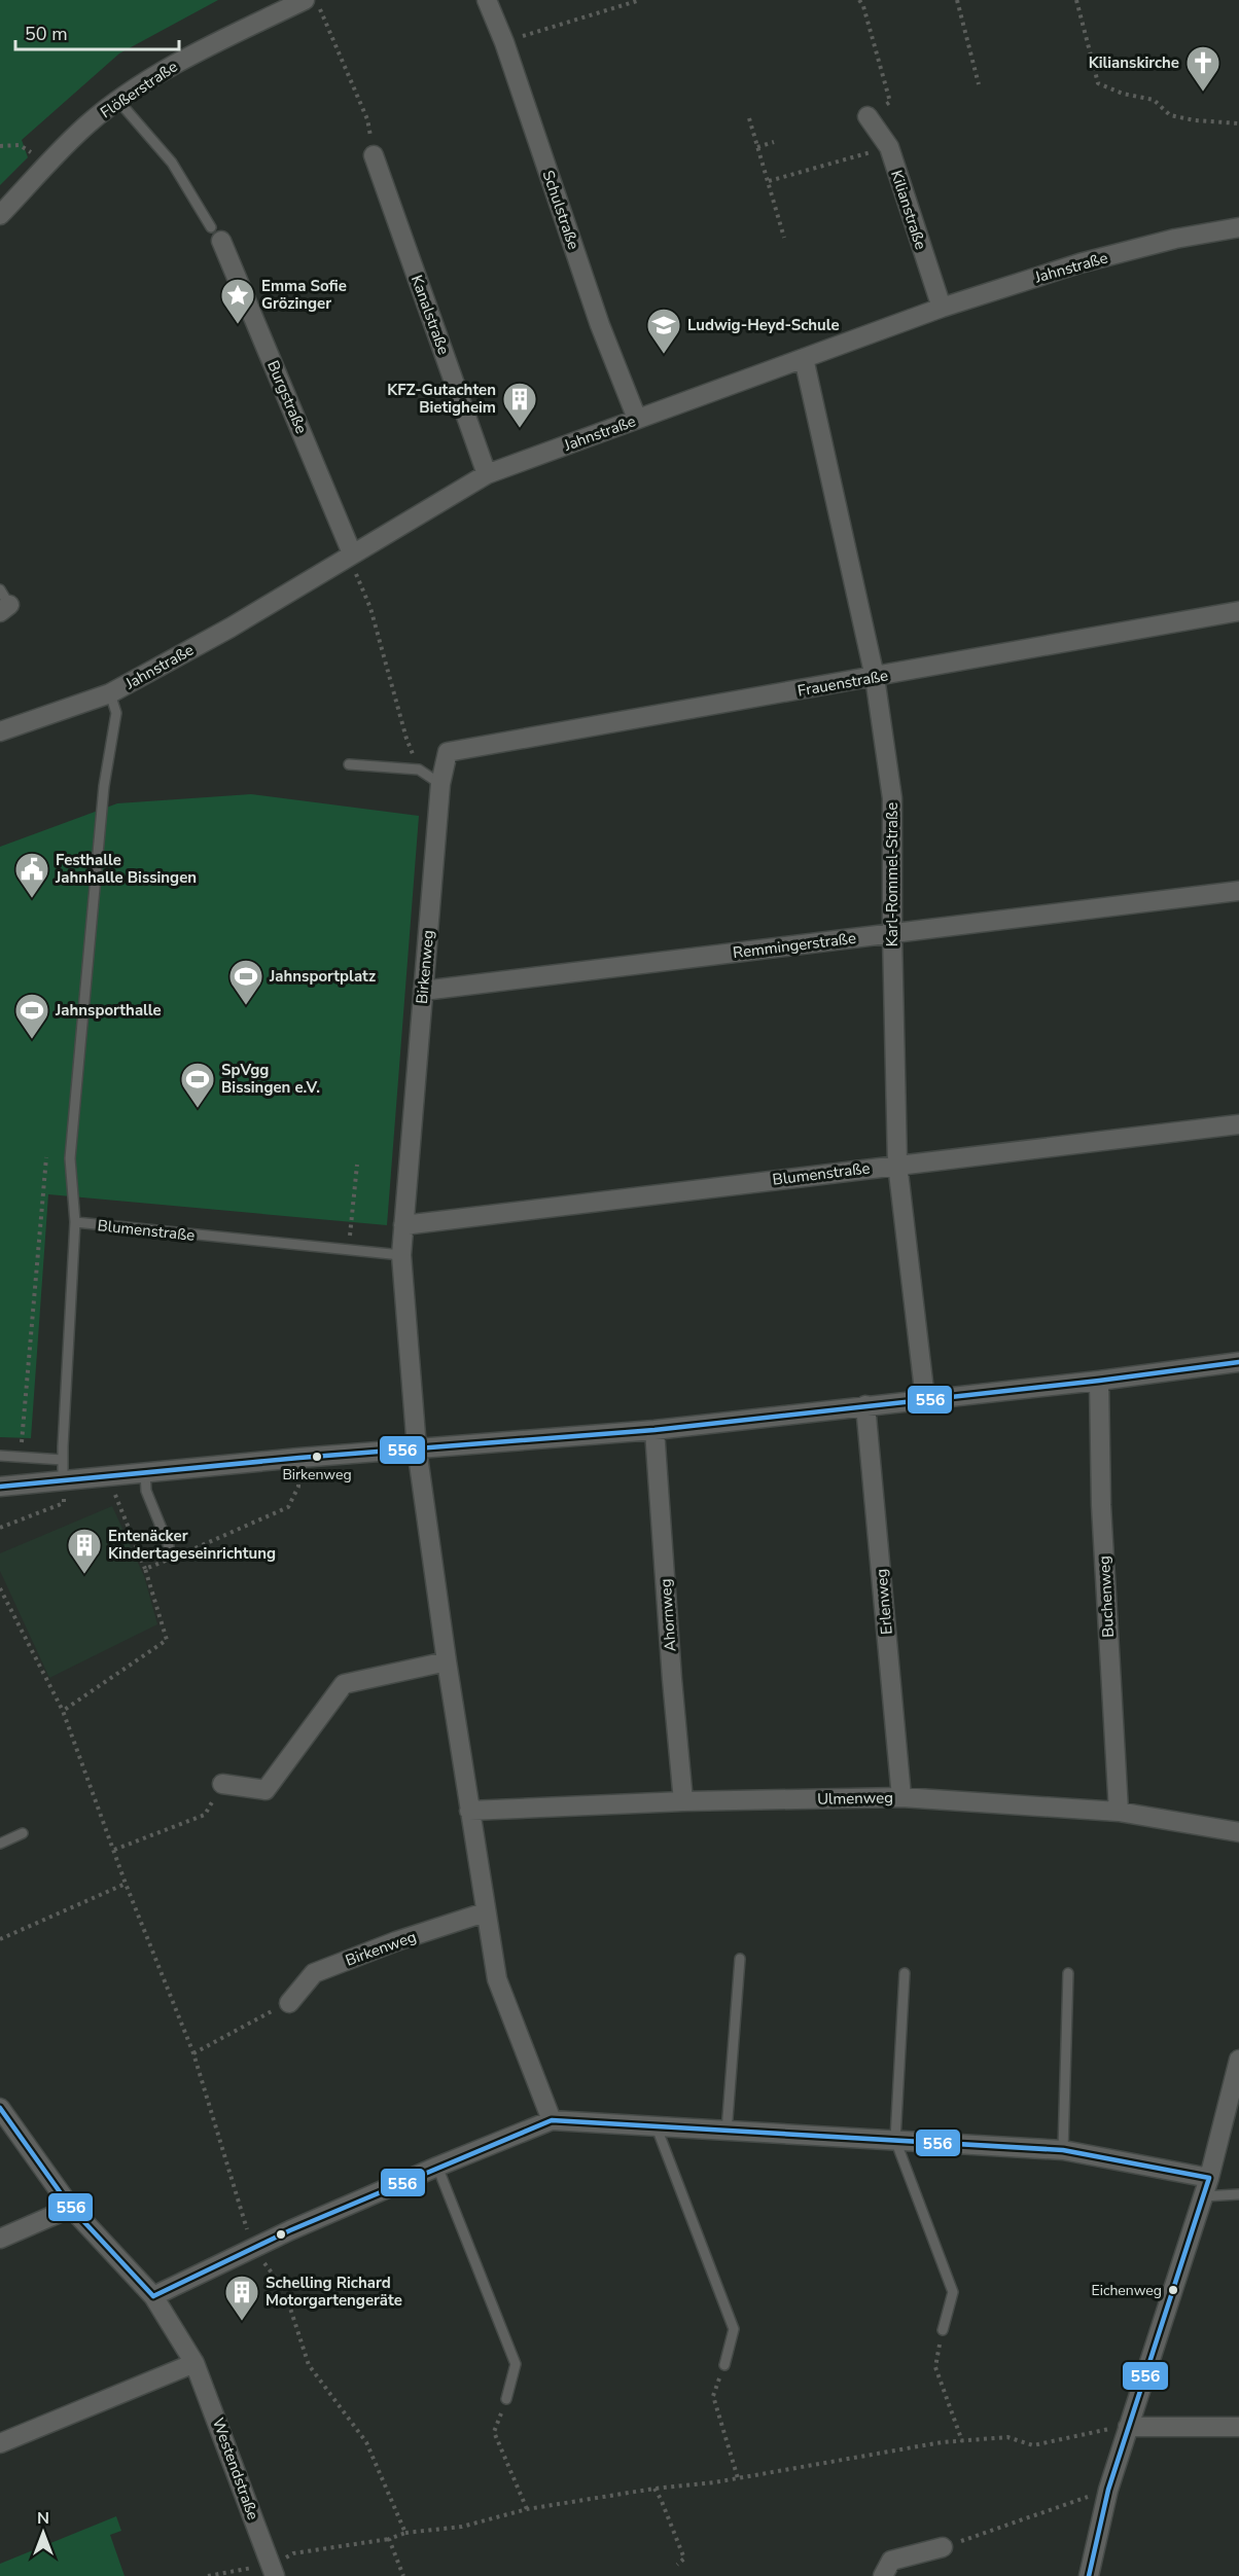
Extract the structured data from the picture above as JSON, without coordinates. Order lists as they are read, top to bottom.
{
  "streets": {
    "street": [
      "Flößerstraße",
      "Schulstraße",
      "Kilianstraße",
      "Jahnstraße",
      "Kanalstraße",
      "Burgstraße",
      "Frauenstraße",
      "Karl-Rommel-Straße",
      "Remmingerstraße",
      "Birkenweg",
      "Blumenstraße",
      "Buchenweg",
      "Erlenweg",
      "Ahornweg",
      "Ulmenweg",
      "Westendstraße"
    ]
  },
  "crossings": [
    ["Flößerstraße", "Burgstraße"],
    ["Schulstraße", "Jahnstraße"],
    ["Kilianstraße", "Jahnstraße"],
    ["Jahnstraße", "Kanalstraße"],
    ["Jahnstraße", "Burgstraße"],
    ["Jahnstraße", "Karl-Rommel-Straße"],
    ["Frauenstraße", "Karl-Rommel-Straße"],
    ["Frauenstraße", "Birkenweg"],
    ["Karl-Rommel-Straße", "Remmingerstraße"],
    ["Karl-Rommel-Straße", "Blumenstraße"],
    ["Remmingerstraße", "Birkenweg"],
    ["Birkenweg", "Blumenstraße"],
    ["Birkenweg", "Ulmenweg"],
    ["Buchenweg", "Ulmenweg"],
    ["Erlenweg", "Ulmenweg"],
    ["Ahornweg", "Ulmenweg"]
  ],
  "places": {
    "church": ["Kilianskirche"],
    "place": ["Emma Sofie Grözinger"],
    "school or university": ["Ludwig-Heyd-Schule"],
    "building": ["KFZ-Gutachten Bietigheim", "Entenäcker Kindertageseinrichtung", "Schelling Richard Motorgartengeräte"],
    "public building": ["Festhalle Jahnhalle Bissingen"],
    "sports": ["Jahnsportplatz", "Jahnsporthalle", "SpVgg Bissingen e.V."],
    "other": ["Birkenweg", "Eichenweg"]
  },
  "lines": ["transit line 556"],
  "scale_bar": "50 m",
  "north": "top"
}
